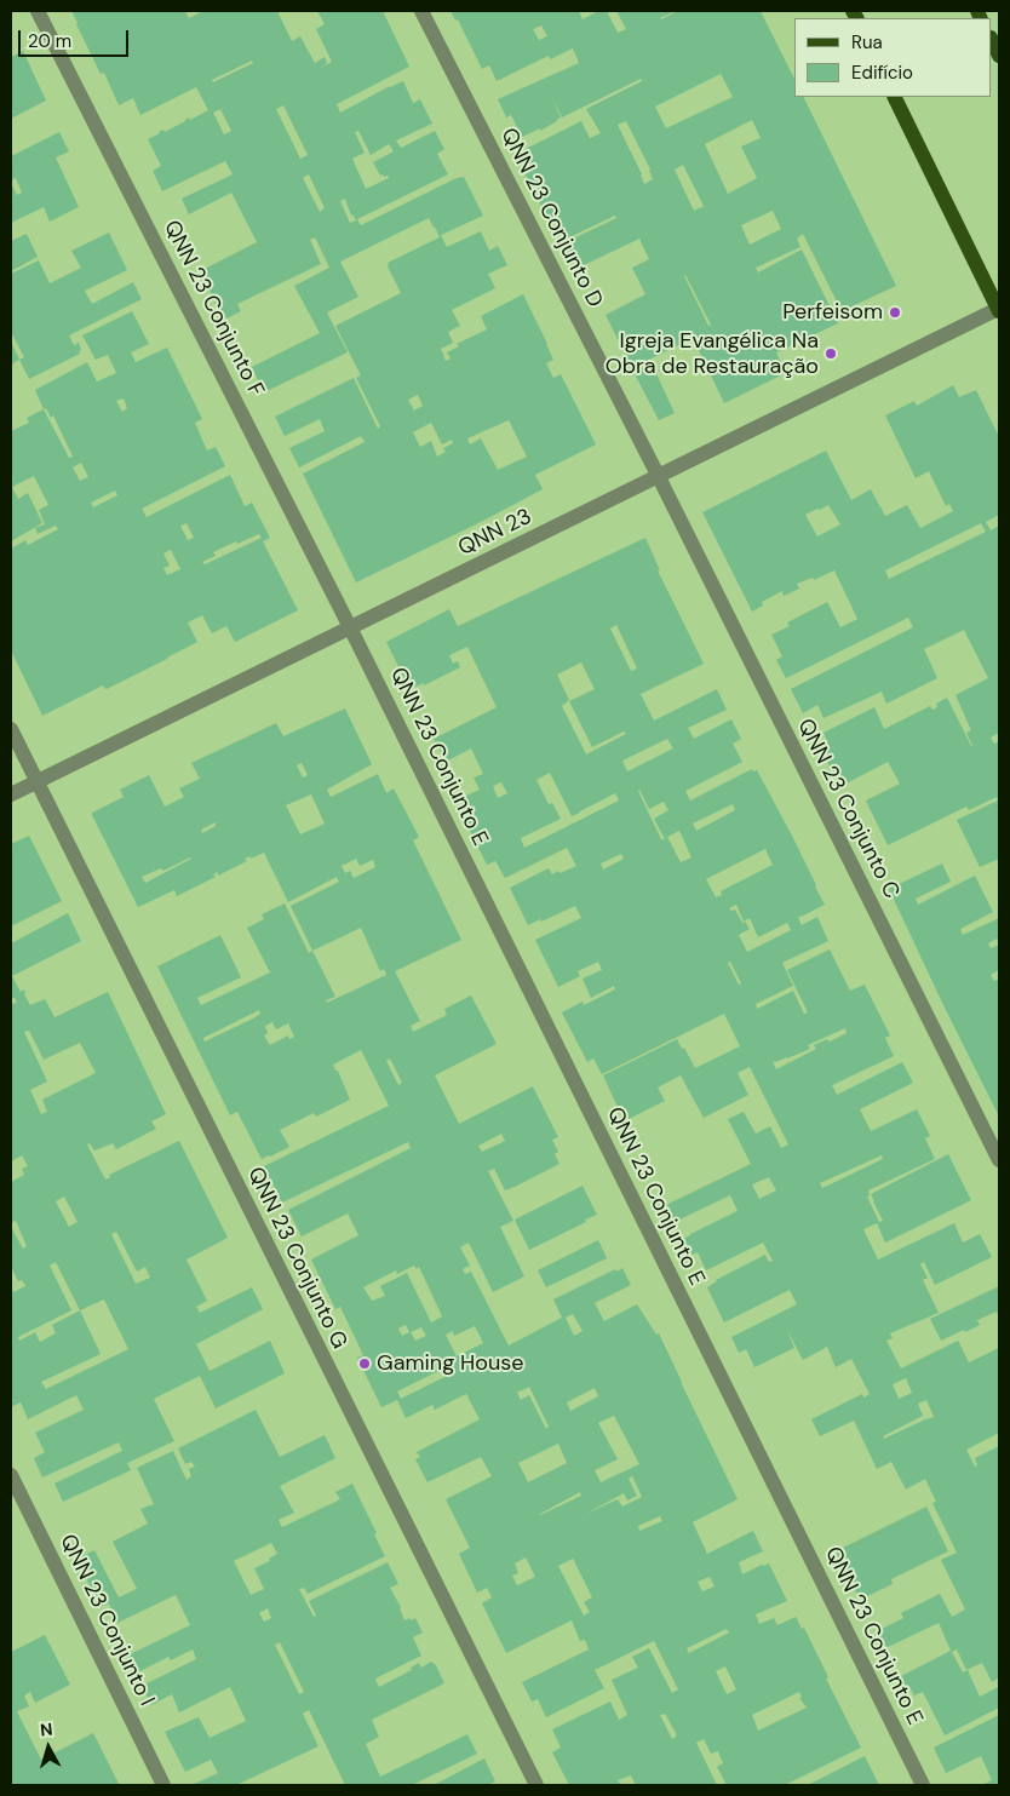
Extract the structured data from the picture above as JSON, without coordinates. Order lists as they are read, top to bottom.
{
  "streets": {
    "street": [
      "QNN 23 Conjunto D",
      "QNN 23 Conjunto F",
      "QNN 23",
      "QNN 23 Conjunto E",
      "QNN 23 Conjunto C",
      "QNN 23 Conjunto G",
      "QNN 23 Conjunto I"
    ]
  },
  "crossings": [
    ["QNN 23 Conjunto D", "QNN 23"],
    ["QNN 23 Conjunto D", "QNN 23 Conjunto C"],
    ["QNN 23 Conjunto F", "QNN 23"],
    ["QNN 23 Conjunto F", "QNN 23 Conjunto E"],
    ["QNN 23", "QNN 23 Conjunto E"],
    ["QNN 23", "QNN 23 Conjunto C"],
    ["QNN 23", "QNN 23 Conjunto G"]
  ],
  "places": ["Perfeisom", "Igreja Evangélica Na Obra de Restauração", "Gaming House"],
  "legend": ["Rua", "Edifício"],
  "scale_bar": "20 m",
  "north": "top"
}
